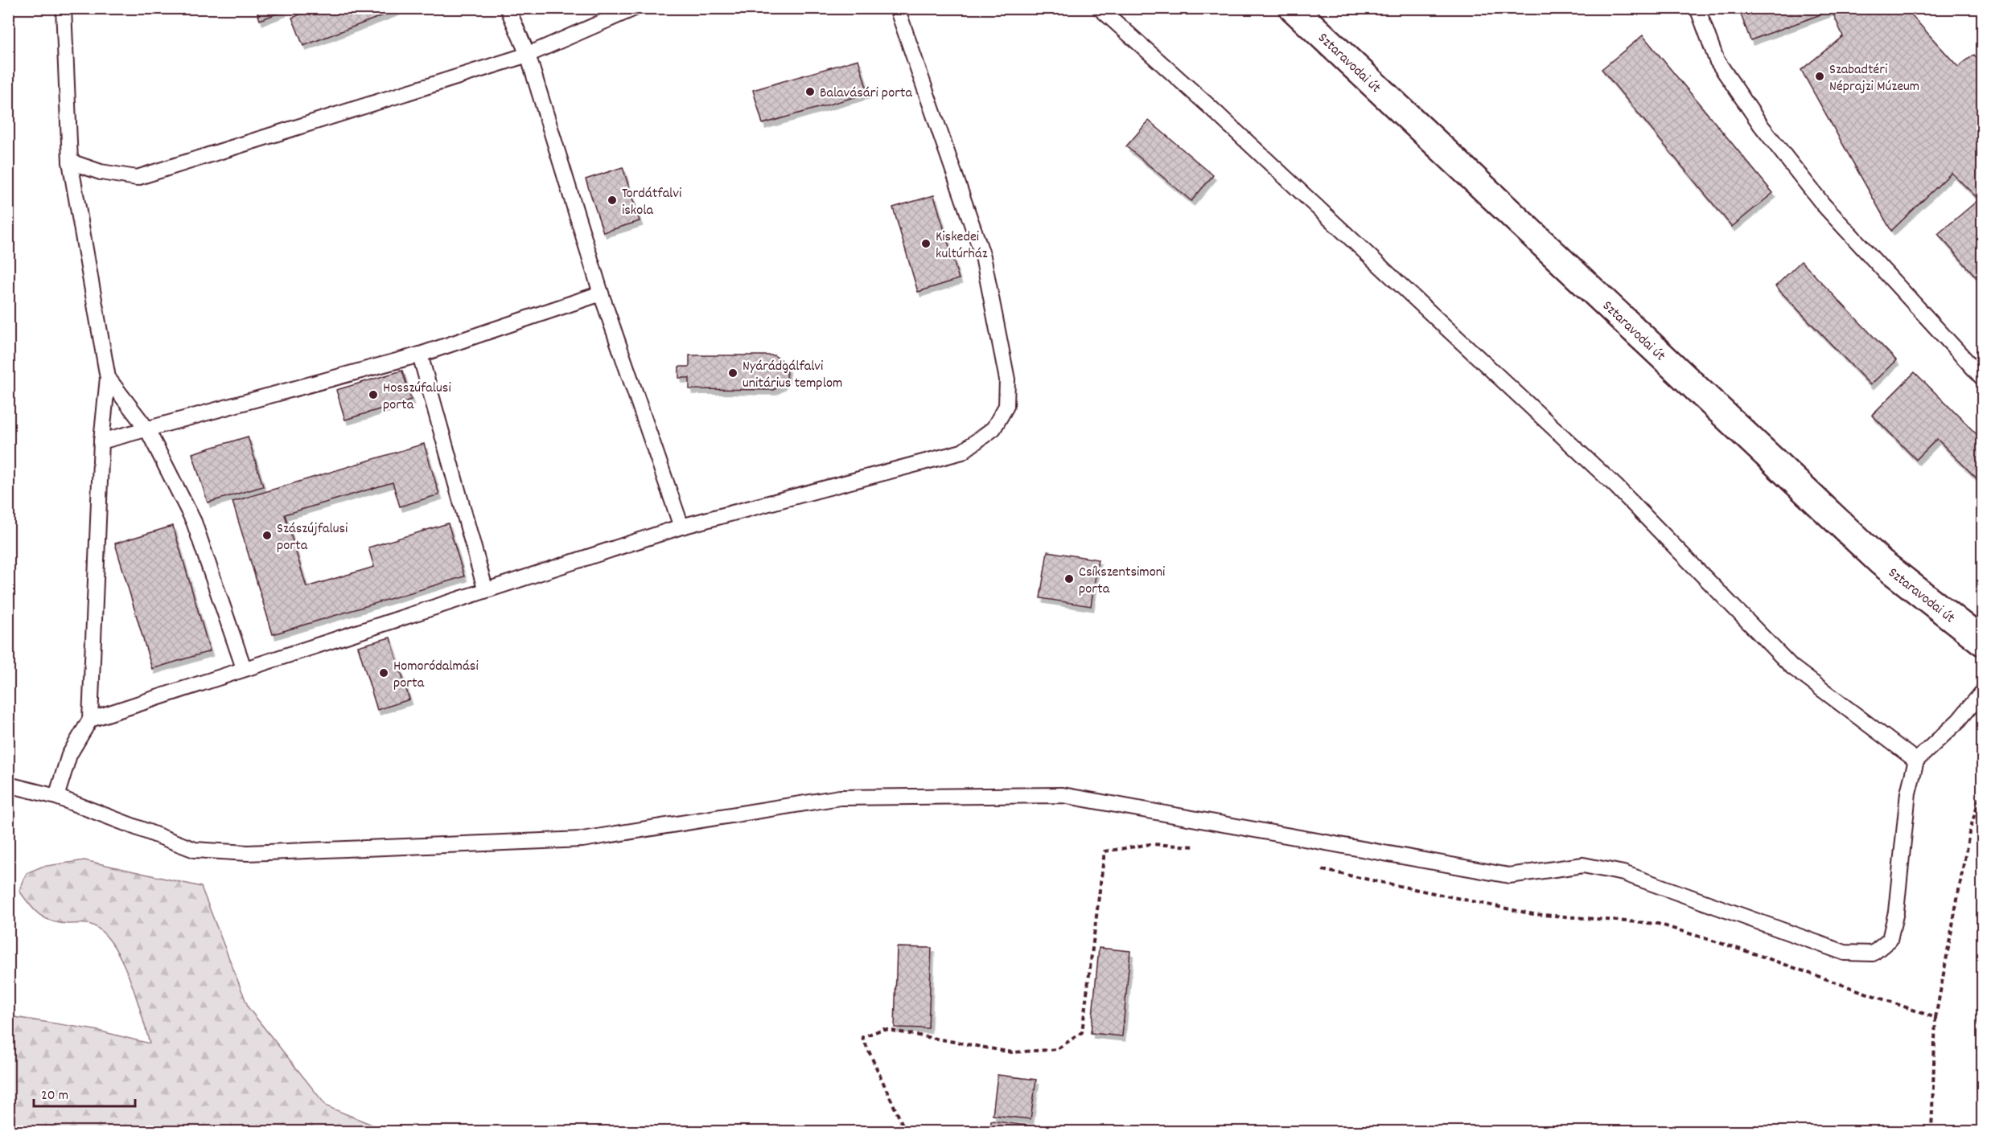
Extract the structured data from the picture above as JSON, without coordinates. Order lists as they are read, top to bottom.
{
  "streets": {
    "street": ["Sztaravodai út"]
  },
  "places": [
    "Szabadtéri Néprajzi Múzeum",
    "Balavásári porta",
    "Tordátfalvi iskola",
    "Kiskedei kultúrház",
    "Nyárádgálfalvi unitárius templom",
    "Hosszúfalusi porta",
    "Szászújfalusi porta",
    "Csíkszentsimoni porta",
    "Homoródalmási porta"
  ],
  "scale_bar": "20 m"
}
